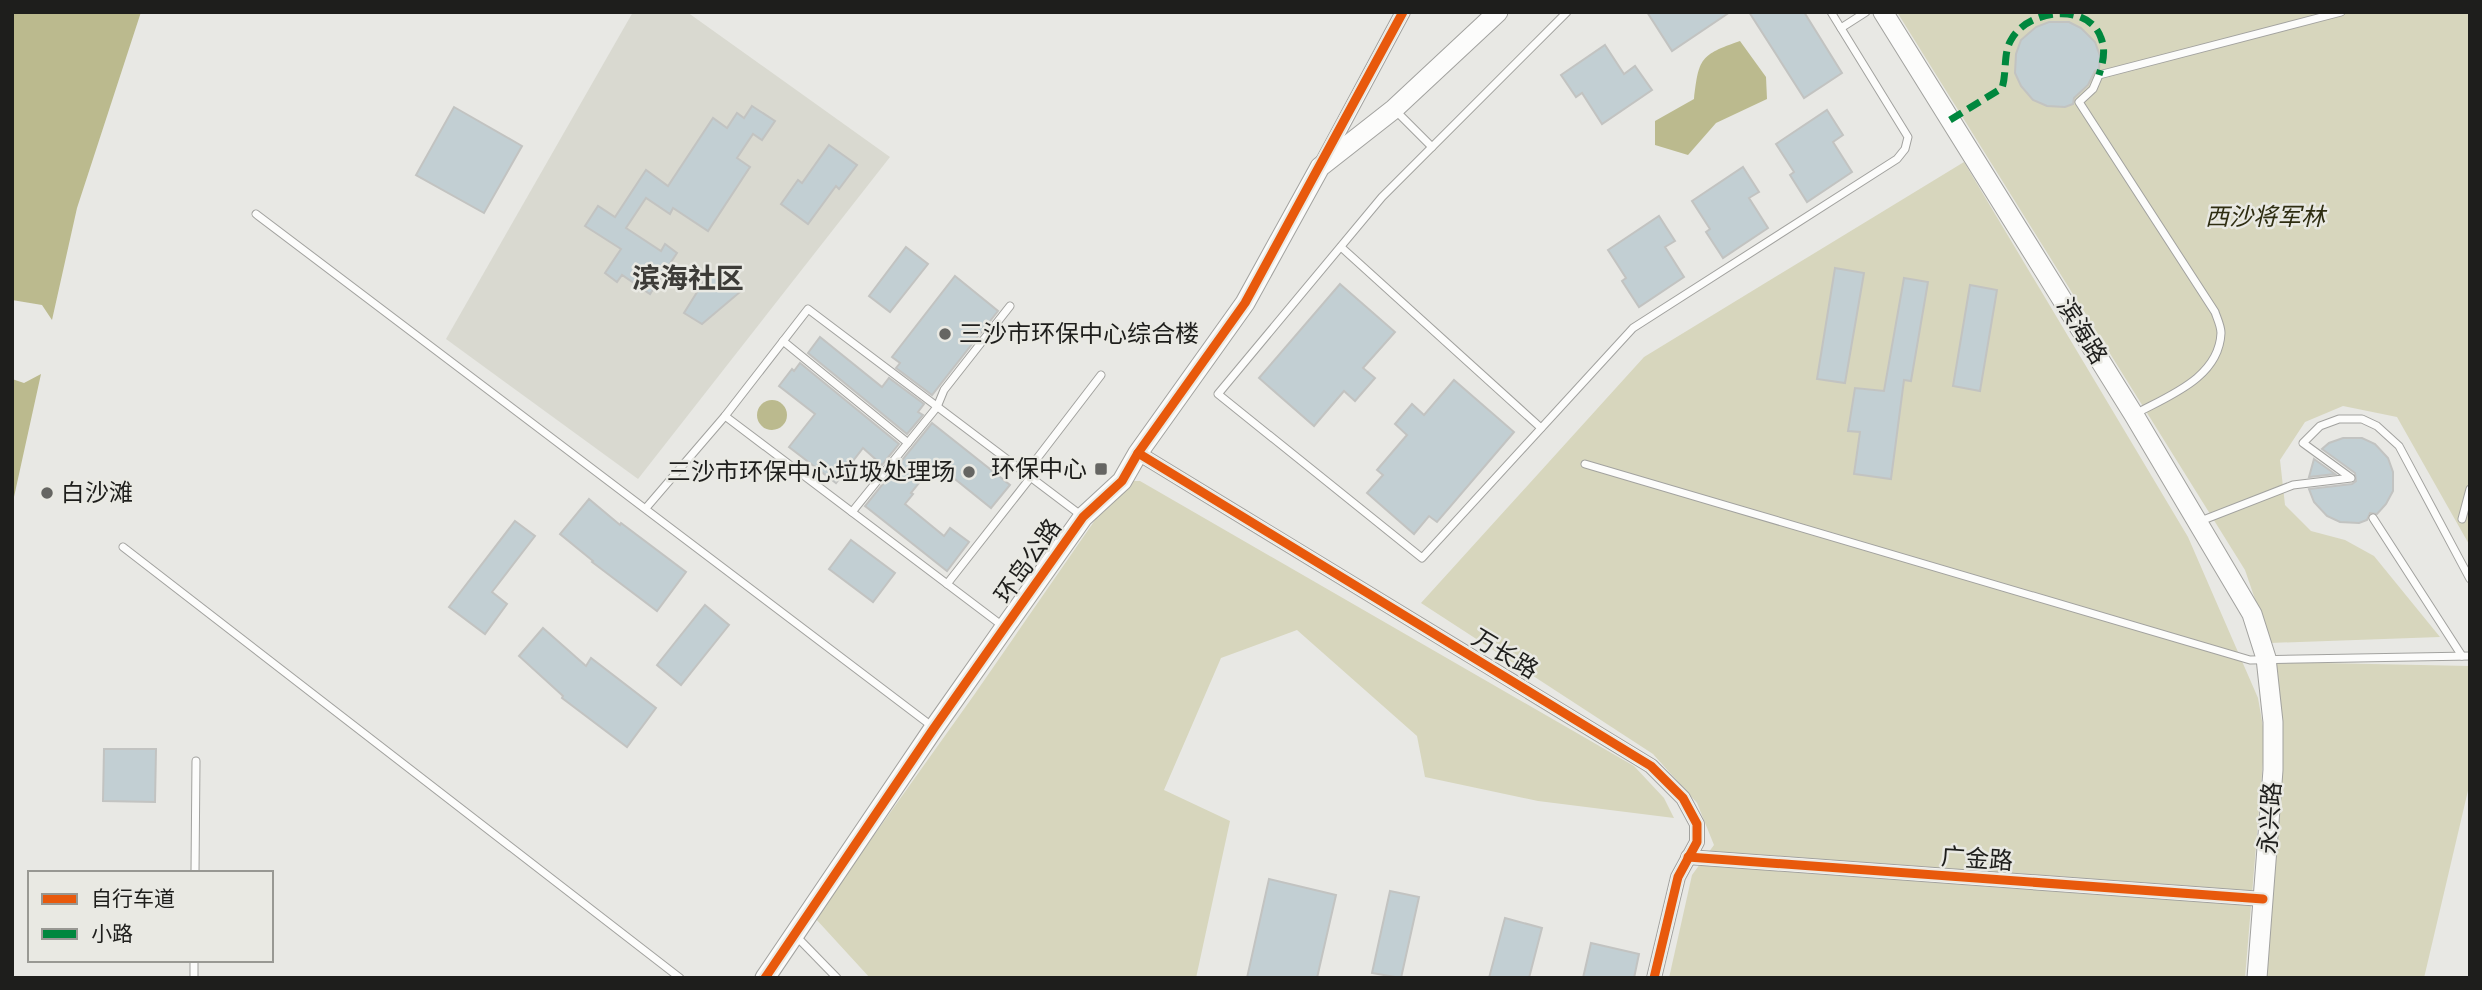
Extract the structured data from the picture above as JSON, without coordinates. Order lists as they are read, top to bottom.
{
  "streets": {
    "street": [
      "滨海路",
      "环岛公路",
      "万长路",
      "永兴路",
      "广金路"
    ]
  },
  "crossings": [
    ["滨海路", "永兴路"],
    ["环岛公路", "万长路"],
    ["万长路", "广金路"],
    ["永兴路", "广金路"]
  ],
  "districts": ["滨海社区"],
  "parks": ["西沙将军林"],
  "places": {
    "other": ["三沙市环保中心综合楼", "三沙市环保中心垃圾处理场", "白沙滩"],
    "transit": ["环保中心"]
  },
  "legend": ["自行车道", "小路"]
}
